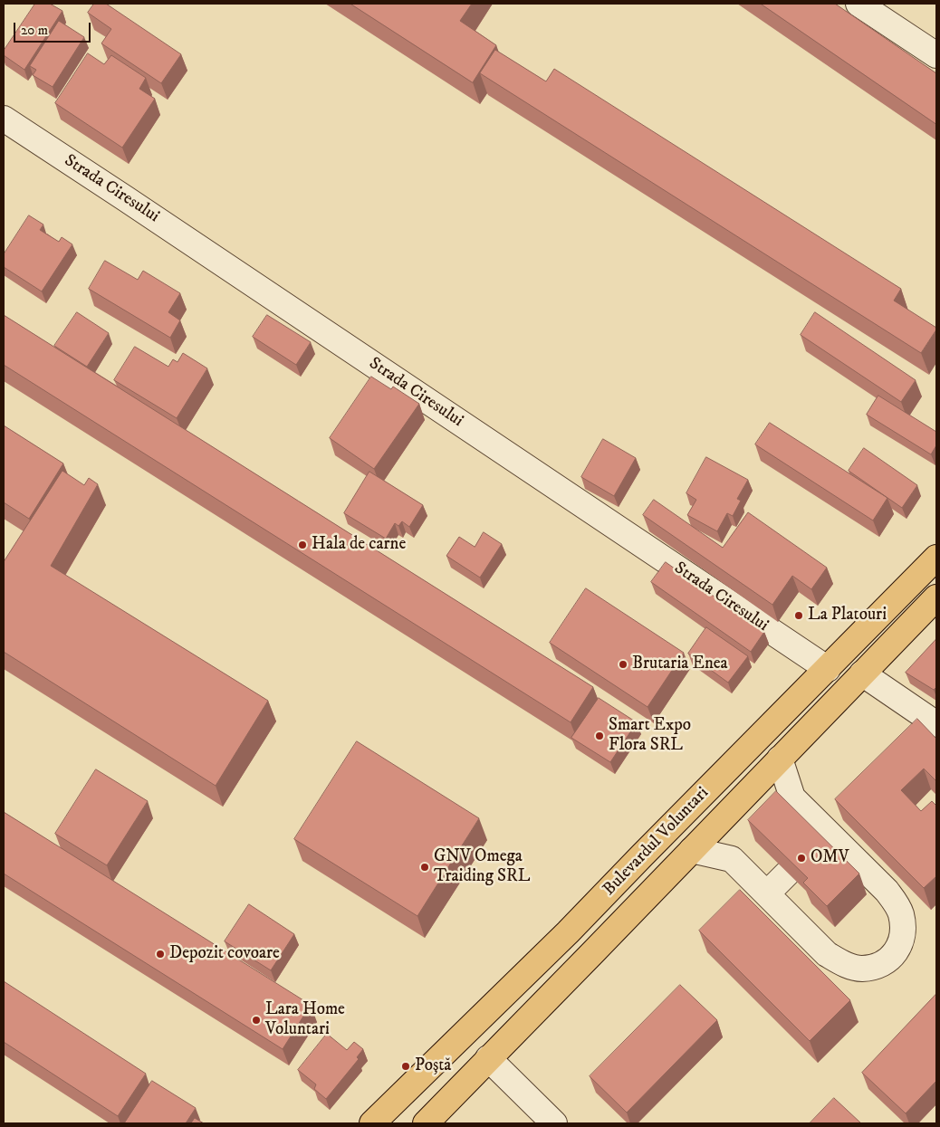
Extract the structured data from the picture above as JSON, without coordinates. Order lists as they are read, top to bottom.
{
  "streets": {
    "highway": ["Bulevardul Voluntari"],
    "street": ["Strada Ciresului"]
  },
  "crossings": [
    ["Strada Ciresului", "Bulevardul Voluntari"]
  ],
  "places": [
    "Hala de carne",
    "La Platouri",
    "Brutaria Enea",
    "Smart Expo Flora SRL",
    "OMV",
    "GNV Omega Traiding SRL",
    "Depozit covoare",
    "Lara Home Voluntari",
    "Poștă"
  ],
  "scale_bar": "20 m"
}
